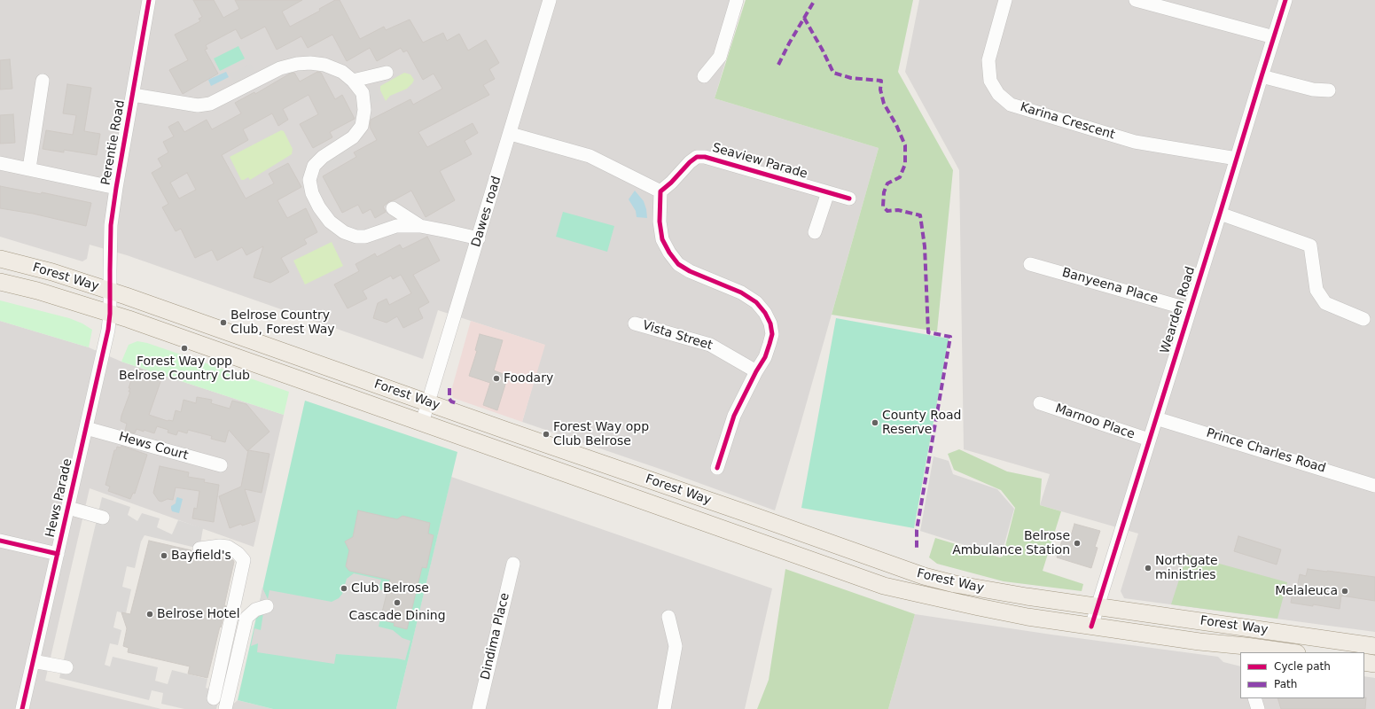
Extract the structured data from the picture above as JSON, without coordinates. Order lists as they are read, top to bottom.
{
  "streets": {
    "main road": ["Forest Way"],
    "street": [
      "Karina Crescent",
      "Perentie Road",
      "Seaview Parade",
      "Dawes road",
      "Banyeena Place",
      "Wearden Road",
      "Vista Street",
      "Marnoo Place",
      "Hews Court",
      "Prince Charles Road",
      "Hews Parade",
      "Dindima Place"
    ]
  },
  "crossings": [
    ["Karina Crescent", "Wearden Road"],
    ["Perentie Road", "Forest Way"],
    ["Perentie Road", "Hews Parade"],
    ["Dawes road", "Forest Way"],
    ["Forest Way", "Wearden Road"],
    ["Forest Way", "Hews Parade"],
    ["Banyeena Place", "Wearden Road"],
    ["Wearden Road", "Marnoo Place"],
    ["Wearden Road", "Prince Charles Road"],
    ["Hews Court", "Hews Parade"]
  ],
  "places": [
    "Belrose Country Club, Forest Way",
    "Forest Way opp Belrose Country Club",
    "Foodary",
    "County Road Reserve",
    "Forest Way opp Club Belrose",
    "Belrose Ambulance Station",
    "Bayfield's",
    "Northgate ministries",
    "Club Belrose",
    "Melaleuca",
    "Cascade Dining",
    "Belrose Hotel"
  ],
  "legend": ["Cycle path", "Path"]
}
